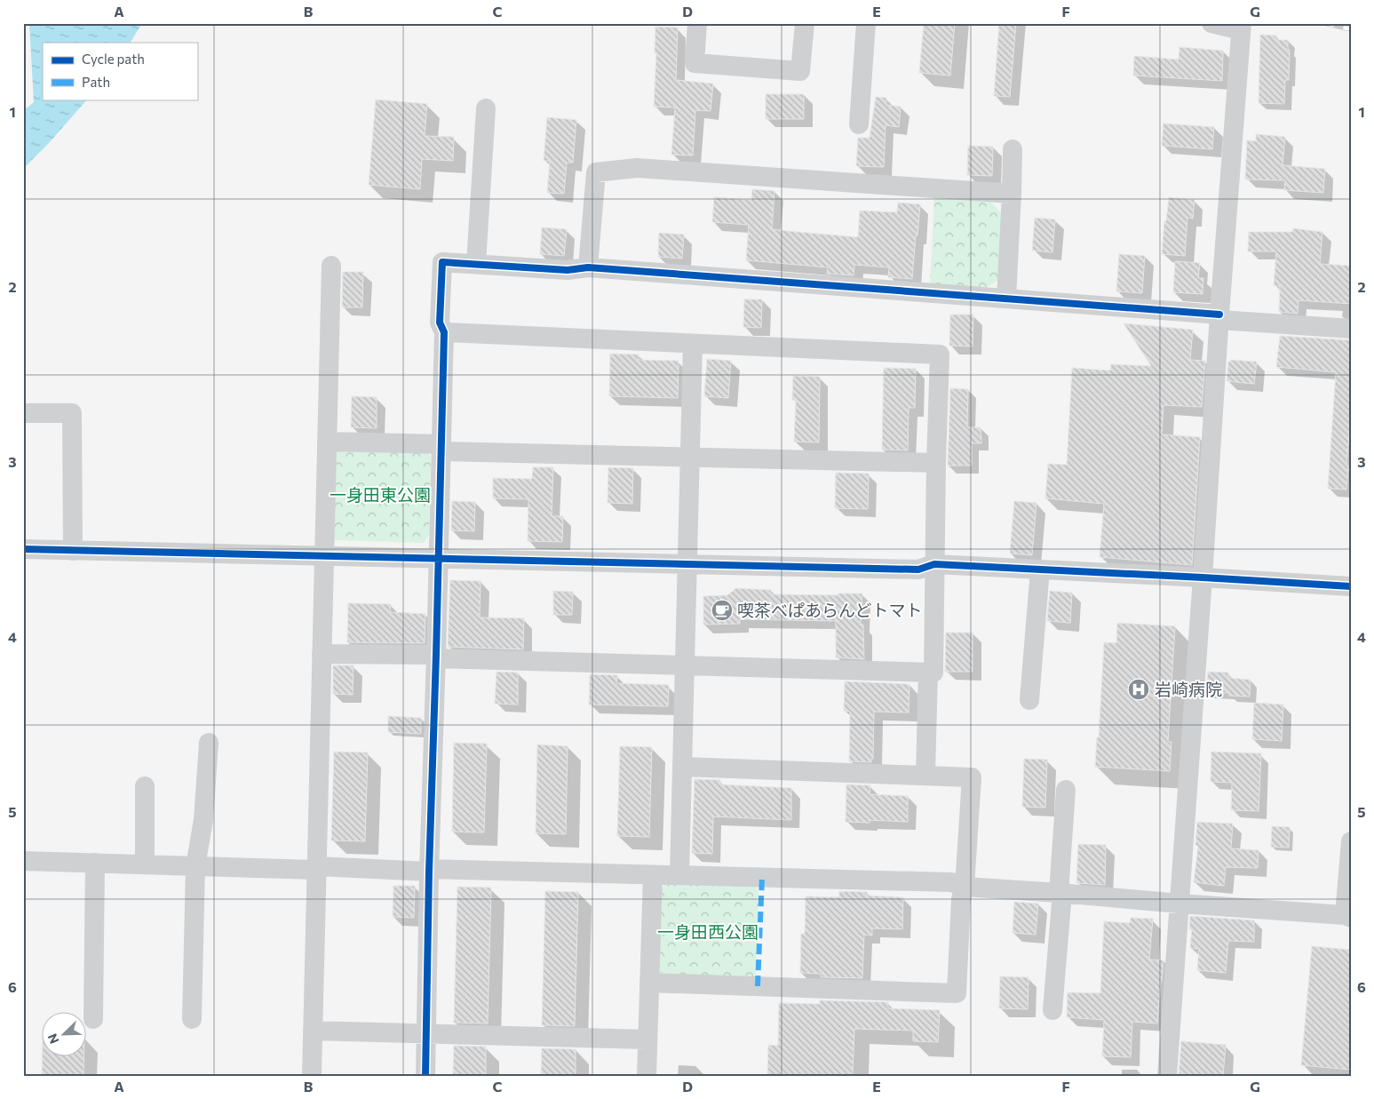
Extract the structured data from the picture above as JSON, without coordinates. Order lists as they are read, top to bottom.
{
  "parks": ["一身田東公園", "一身田西公園"],
  "places": {
    "cafe": ["喫茶べぱあらんどトマト"],
    "hospital": ["岩崎病院"]
  },
  "legend": ["Cycle path", "Path"],
  "north": "bottom left",
  "grid": {
    "columns": [
      "A",
      "B",
      "C",
      "D",
      "E",
      "F",
      "G"
    ],
    "rows": [
      "1",
      "2",
      "3",
      "4",
      "5",
      "6"
    ]
  }
}
